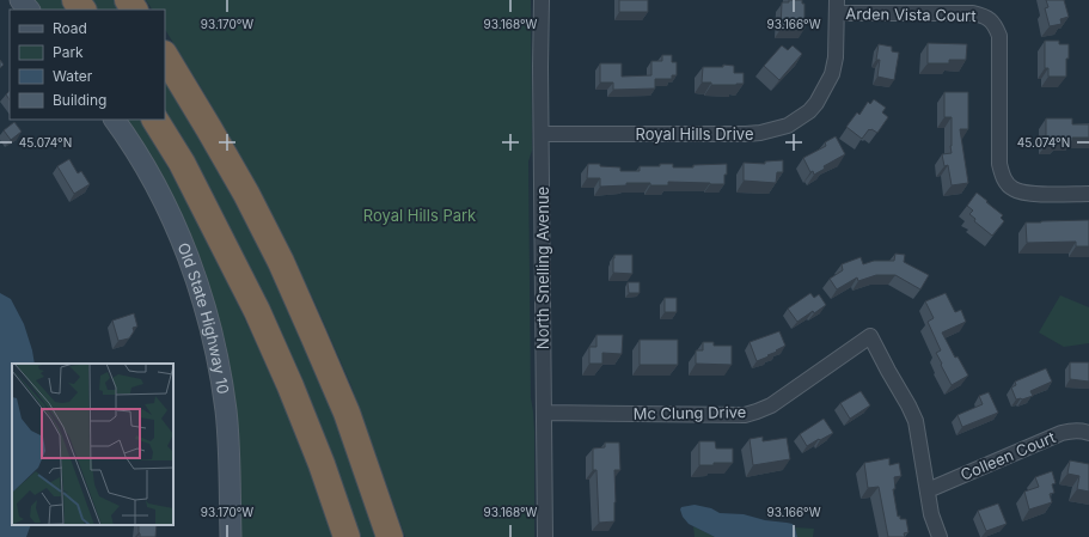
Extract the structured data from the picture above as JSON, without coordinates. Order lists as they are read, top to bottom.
{
  "streets": {
    "street": [
      "Arden Vista Court",
      "Royal Hills Drive",
      "North Snelling Avenue",
      "Old State Highway 10",
      "Mc Clung Drive",
      "Colleen Court"
    ]
  },
  "crossings": [
    ["Arden Vista Court", "Royal Hills Drive"],
    ["Royal Hills Drive", "North Snelling Avenue"],
    ["North Snelling Avenue", "Mc Clung Drive"],
    ["Mc Clung Drive", "Colleen Court"]
  ],
  "parks": ["Royal Hills Park"],
  "legend": [
    "Road",
    "Park",
    "Water",
    "Building"
  ],
  "coordinates": [
    "93.170°W",
    "93.168°W",
    "93.166°W",
    "45.074°N"
  ]
}
